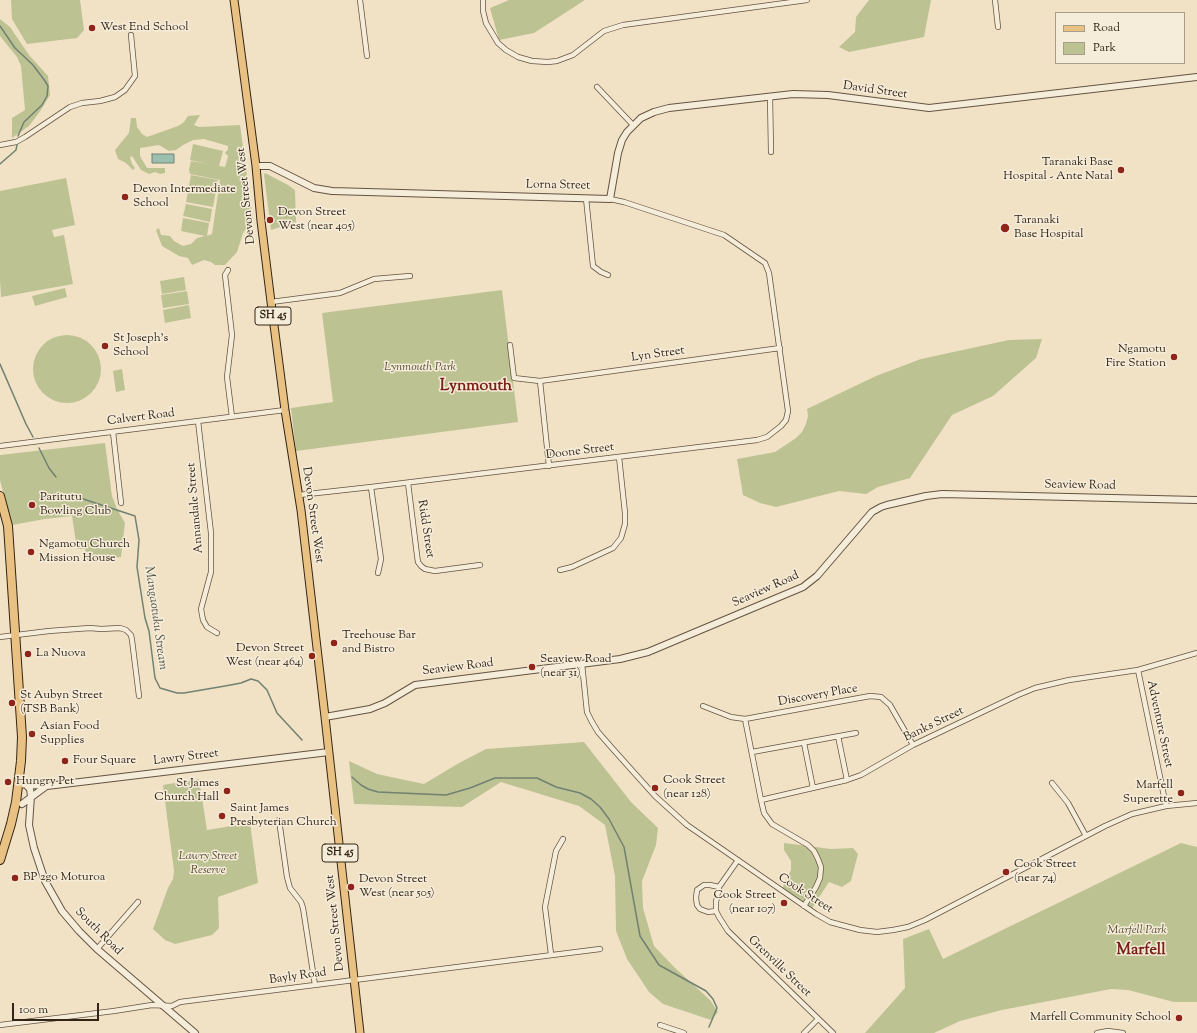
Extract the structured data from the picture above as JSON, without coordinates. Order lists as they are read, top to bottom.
{
  "streets": {
    "main road": ["Devon Street West", "SH 45"],
    "street": [
      "David Street",
      "Lorna Street",
      "Lyn Street",
      "Calvert Road",
      "Doone Street",
      "Seaview Road",
      "Annandale Street",
      "Ridd Street",
      "Discovery Place",
      "Adventure Street",
      "Banks Street",
      "Lawry Street",
      "Cook Street",
      "South Road",
      "Grenville Street",
      "Bayly Road"
    ]
  },
  "crossings": [
    ["David Street", "Lorna Street"],
    ["Lorna Street", "Devon Street West"],
    ["Lorna Street", "Lyn Street"],
    ["Lorna Street", "Doone Street"],
    ["Devon Street West", "Calvert Road"],
    ["Devon Street West", "Doone Street"],
    ["Devon Street West", "Seaview Road"],
    ["Devon Street West", "Lawry Street"],
    ["Devon Street West", "Bayly Road"],
    ["Lyn Street", "Doone Street"],
    ["Calvert Road", "Annandale Street"],
    ["Doone Street", "Ridd Street"],
    ["Seaview Road", "Cook Street"],
    ["Discovery Place", "Banks Street"],
    ["Adventure Street", "Banks Street"],
    ["Adventure Street", "Cook Street"],
    ["Lawry Street", "South Road"],
    ["South Road", "Bayly Road"]
  ],
  "districts": ["Lynmouth", "Marfell"],
  "water": ["Mangaotuku Stream"],
  "parks": ["Lynmouth Park", "Lawry Street Reserve", "Marfell Park"],
  "places": [
    "West End School",
    "Taranaki Base Hospital - Ante Natal",
    "Devon Intermediate School",
    "Devon Street West (near 405)",
    "Taranaki Base Hospital",
    "St Joseph's School",
    "Ngamotu Fire Station",
    "Paritutu Bowling Club",
    "Ngamotu Church Mission House",
    "Treehouse Bar and Bistro",
    "La Nuova",
    "Devon Street West (near 464)",
    "Seaview Road (near 31)",
    "St Aubyn Street (TSB Bank)",
    "Asian Food Supplies",
    "Four Square",
    "Hungry Pet",
    "Cook Street (near 128)",
    "St James Church Hall",
    "Marfell Superette",
    "Saint James Presbyterian Church",
    "Cook Street (near 74)",
    "BP 2go Moturoa",
    "Devon Street West (near 505)",
    "Cook Street (near 107)",
    "Marfell Community School"
  ],
  "legend": ["Road", "Park"],
  "scale_bar": "100 m"
}
